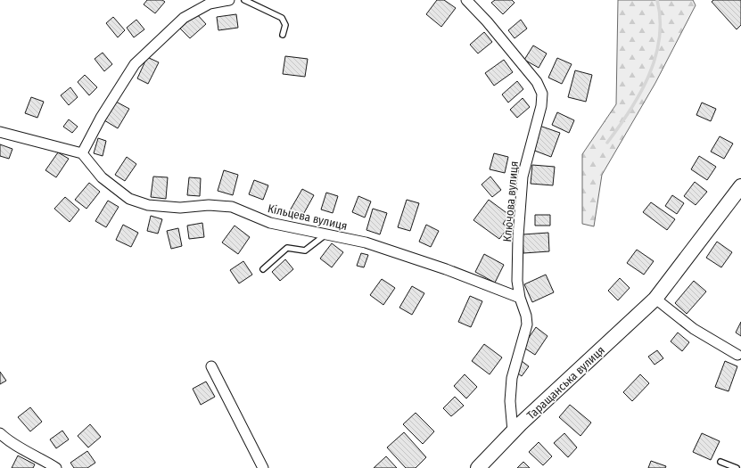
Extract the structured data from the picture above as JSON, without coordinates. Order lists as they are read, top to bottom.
{
  "streets": {
    "main road": ["Таращанська вулиця"],
    "street": ["Ключова вулиця", "Кільцева вулиця"]
  },
  "crossings": [
    ["Ключова вулиця", "Кільцева вулиця"],
    ["Ключова вулиця", "Таращанська вулиця"]
  ]
}
